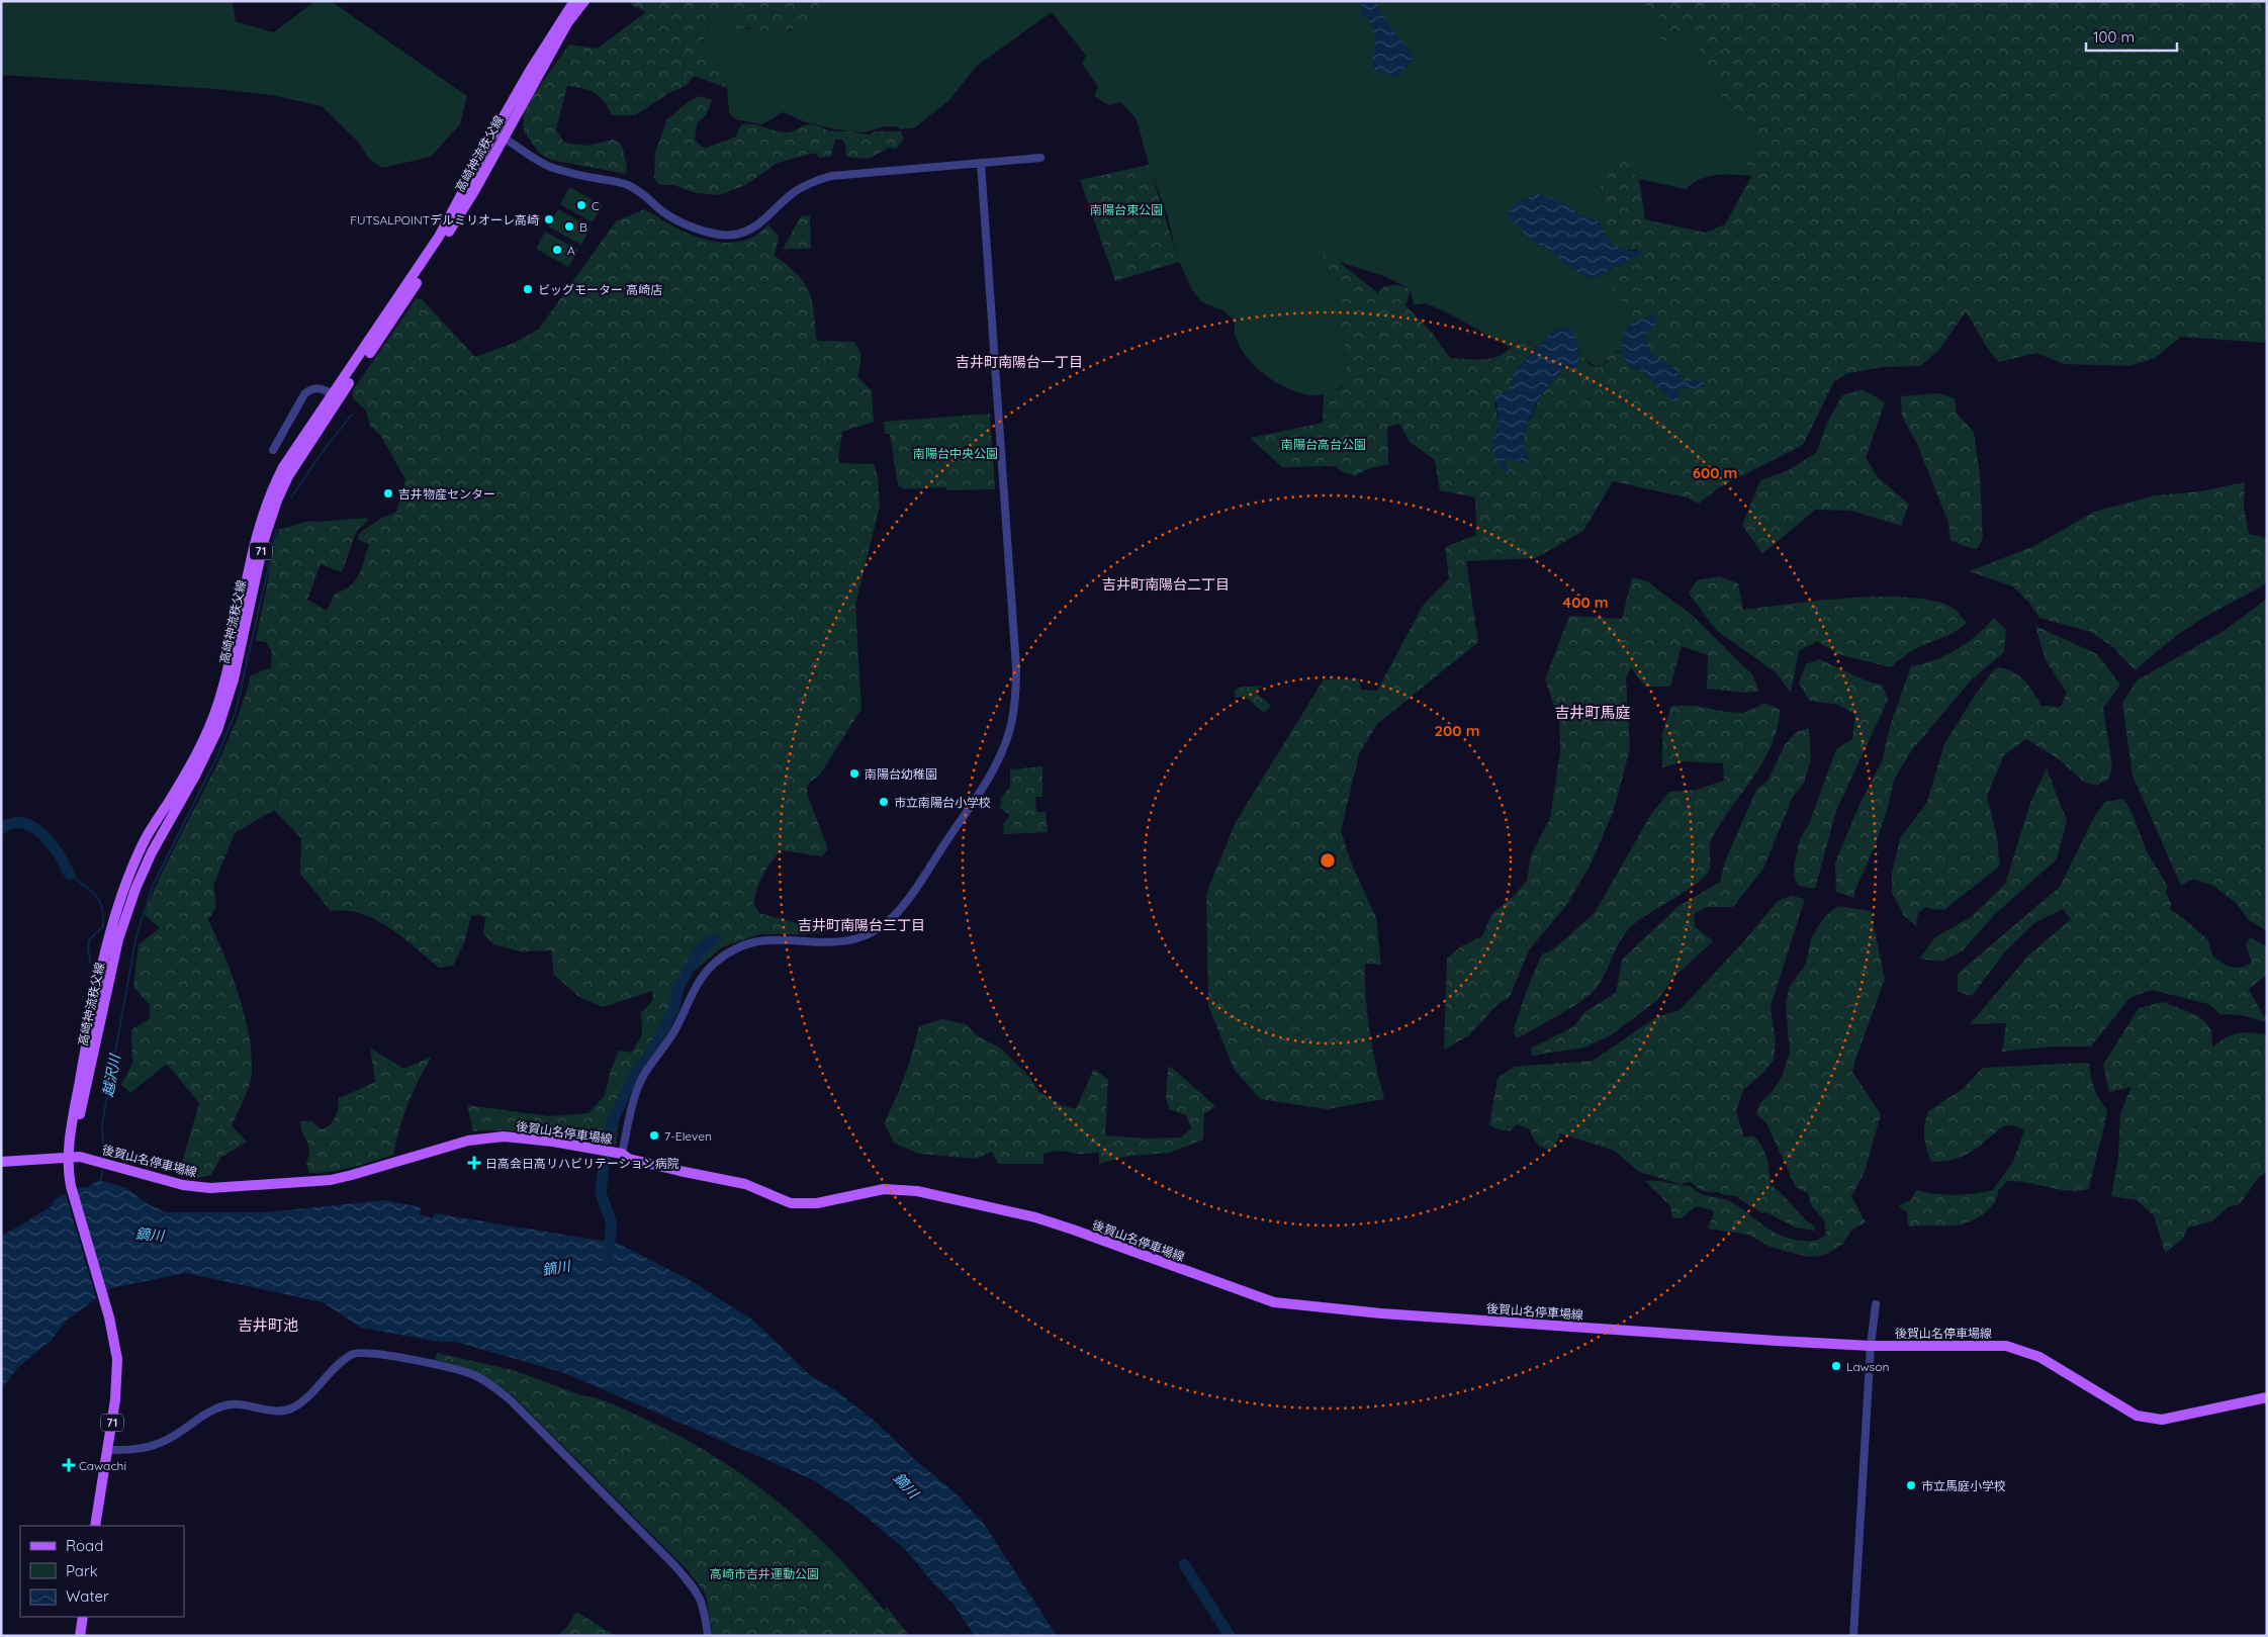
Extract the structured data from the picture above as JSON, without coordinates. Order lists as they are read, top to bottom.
{
  "streets": {
    "main road": ["高崎神流秩父線", "71", "後賀山名停車場線"]
  },
  "crossings": [
    ["高崎神流秩父線", "後賀山名停車場線"]
  ],
  "districts": [
    "吉井町南陽台一丁目",
    "吉井町南陽台二丁目",
    "吉井町馬庭",
    "吉井町南陽台三丁目",
    "吉井町池"
  ],
  "water": ["越沢川", "鏑川"],
  "parks": [
    "南陽台東公園",
    "南陽台高台公園",
    "南陽台中央公園",
    "高崎市吉井運動公園"
  ],
  "places": {
    "other": [
      "C",
      "FUTSALPOINTデルミリオーレ高崎",
      "B",
      "A",
      "ビッグモーター 高崎店",
      "吉井物産センター",
      "南陽台幼稚園",
      "市立南陽台小学校",
      "7-Eleven",
      "Lawson",
      "市立馬庭小学校"
    ],
    "health": ["日高会日高リハビリテーション病院", "Cawachi"]
  },
  "legend": ["Road", "Park", "Water"],
  "scale_bar": "100 m",
  "rings": ["600 m", "400 m", "200 m"]
}
